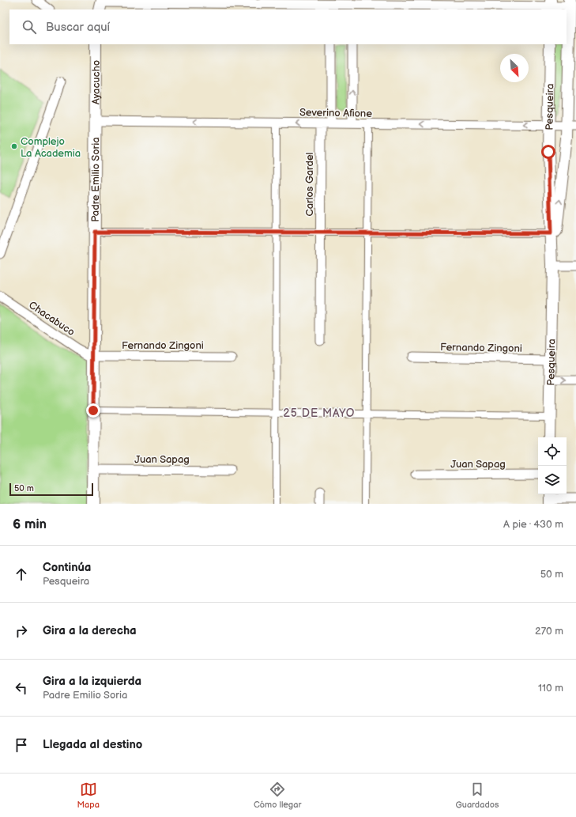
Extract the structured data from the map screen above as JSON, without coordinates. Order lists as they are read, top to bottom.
{
  "streets": {
    "street": [
      "Ayacucho",
      "Pesqueira",
      "Severino Afione",
      "Padre Emilio Soria",
      "Carlos Gardel",
      "Chacabuco",
      "Fernando Zingoni",
      "Juan Sapag"
    ]
  },
  "crossings": [
    ["Ayacucho", "Severino Afione"],
    ["Ayacucho", "Padre Emilio Soria"],
    ["Pesqueira", "Severino Afione"],
    ["Pesqueira", "Fernando Zingoni"],
    ["Severino Afione", "Padre Emilio Soria"],
    ["Severino Afione", "Carlos Gardel"],
    ["Padre Emilio Soria", "Chacabuco"],
    ["Padre Emilio Soria", "Fernando Zingoni"],
    ["Padre Emilio Soria", "Juan Sapag"],
    ["Chacabuco", "Fernando Zingoni"]
  ],
  "one_way": ["Severino Afione"],
  "districts": ["25 DE MAYO"],
  "places": ["Complejo La Academia"],
  "scale_bar": "50 m",
  "north": "bottom right",
  "page": {
    "search": "Buscar aquí",
    "scale": "50 m",
    "heading": ["6 min", "A pie · 430 m"],
    "list": [
      ["Continúa", "Pesqueira", "50 m"],
      ["Gira a la derecha", "270 m"],
      ["Gira a la izquierda", "Padre Emilio Soria", "110 m"],
      "Llegada al destino"
    ],
    "nav": ["Mapa", "Cómo llegar", "Guardados"]
  }
}
